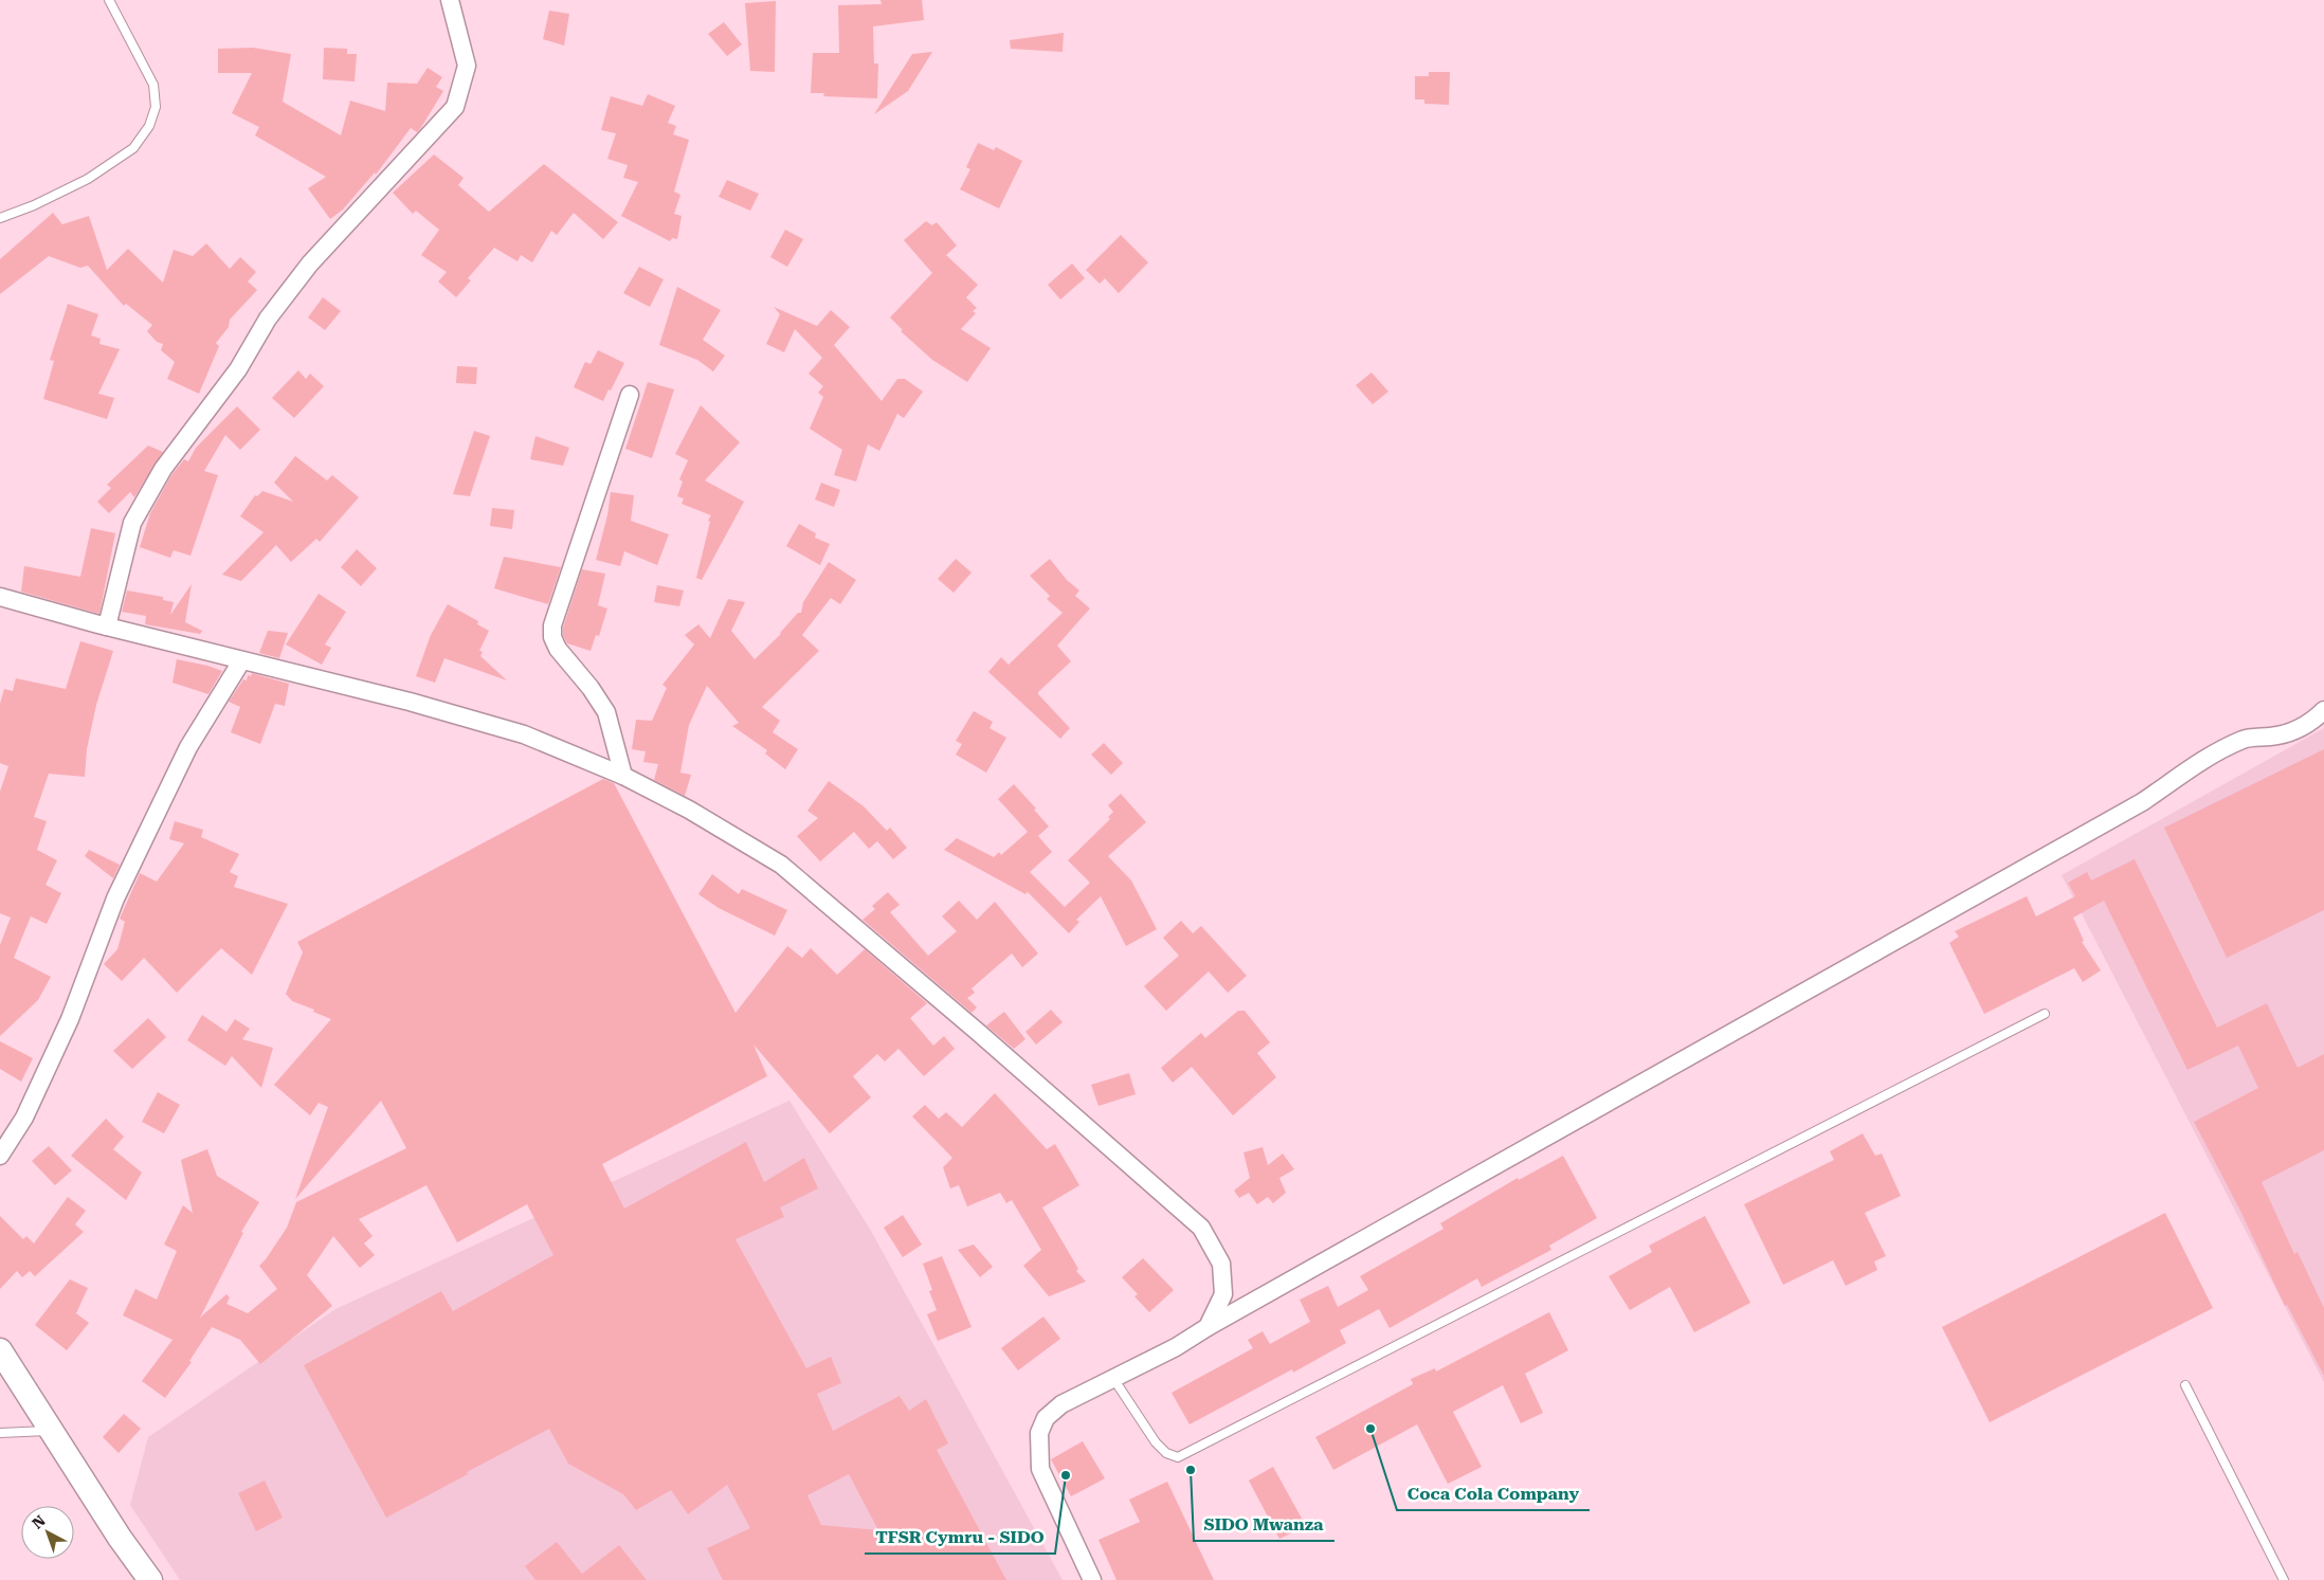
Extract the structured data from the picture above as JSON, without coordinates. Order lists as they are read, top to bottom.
{
  "places": ["Coca Cola Company", "SIDO Mwanza", "TFSR Cymru - SIDO"],
  "north": "top left"
}
